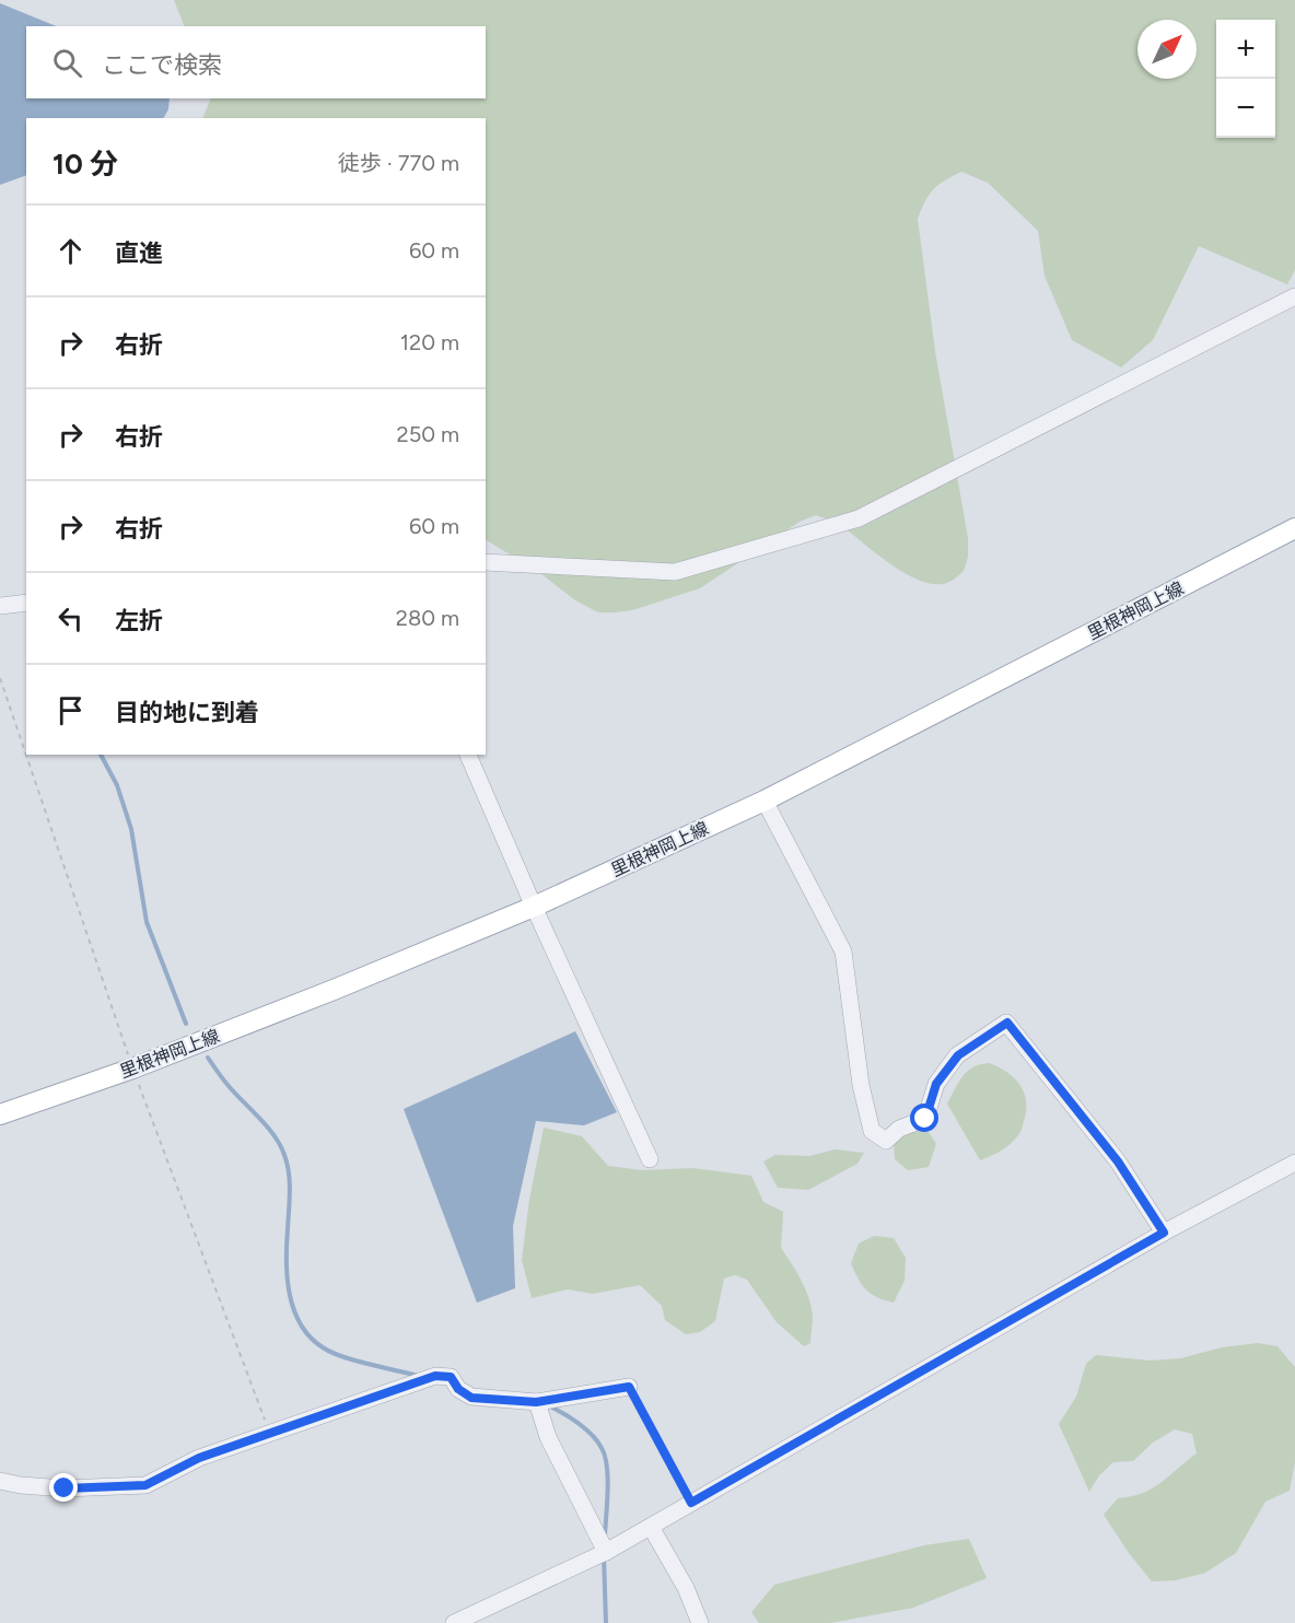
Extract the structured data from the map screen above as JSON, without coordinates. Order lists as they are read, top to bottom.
{
  "streets": {
    "main road": ["里根神岡上線"]
  },
  "north": "top right",
  "page": {
    "map_buttons": ["+", "−"],
    "search": "ここで検索",
    "heading": ["10 分", "徒歩 · 770 m"],
    "list": [
      ["直進", "60 m"],
      ["右折", "120 m"],
      ["右折", "250 m"],
      ["右折", "60 m"],
      ["左折", "280 m"],
      "目的地に到着"
    ]
  }
}
